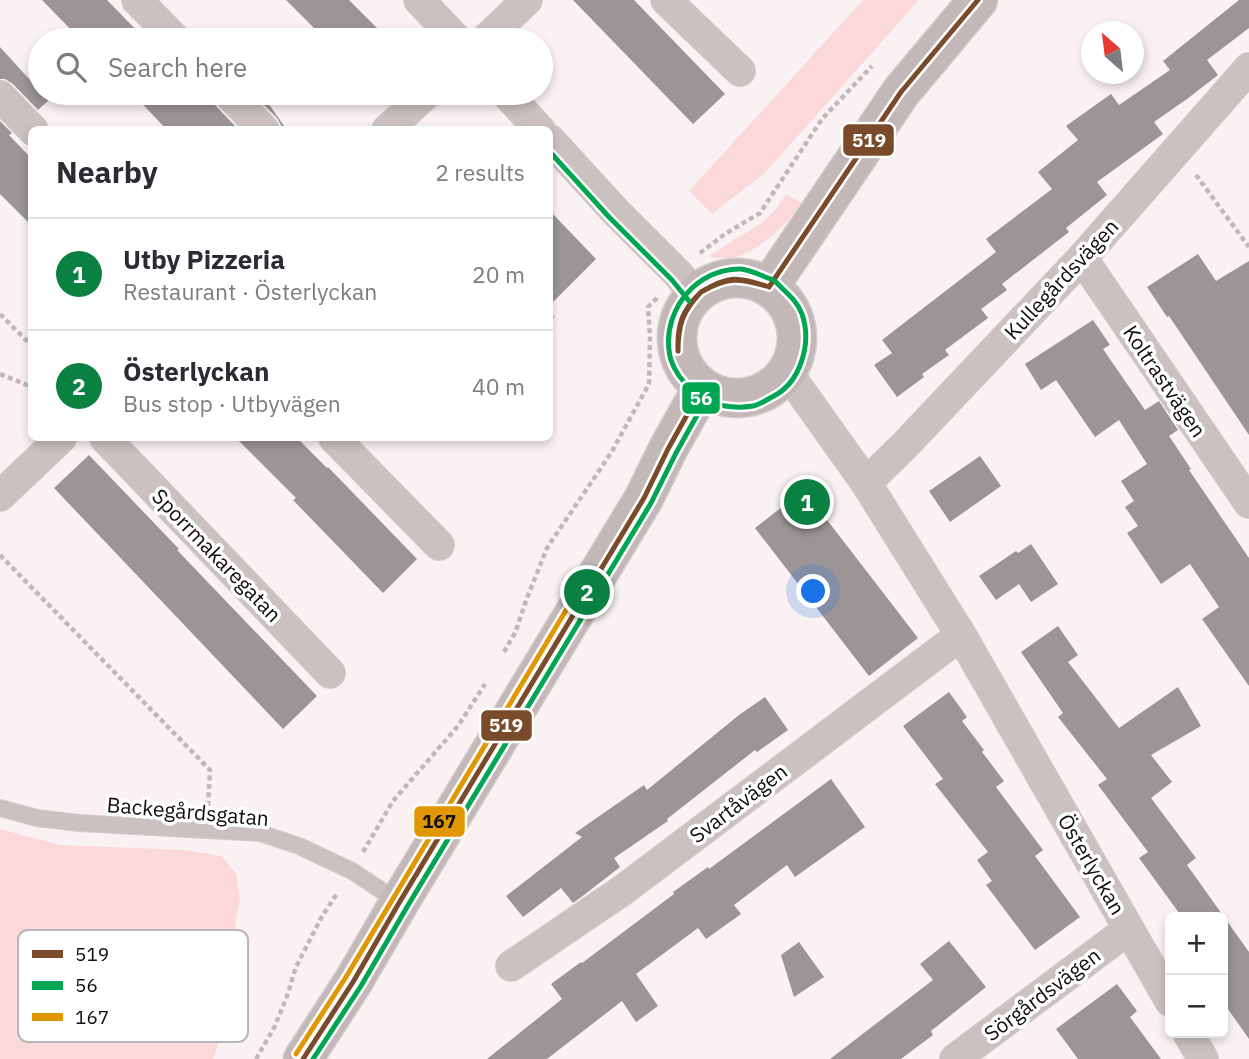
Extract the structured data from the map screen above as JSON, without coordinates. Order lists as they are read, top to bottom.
{
  "streets": {
    "street": [
      "Kullegårdsvägen",
      "Koltrastvägen",
      "Sporrmakaregatan",
      "Svartåvägen",
      "Österlyckan",
      "Sörgårdsvägen"
    ],
    "lane": ["Backegårdsgatan"]
  },
  "crossings": [
    ["Kullegårdsvägen", "Koltrastvägen"],
    ["Kullegårdsvägen", "Österlyckan"],
    ["Svartåvägen", "Österlyckan"],
    ["Österlyckan", "Sörgårdsvägen"]
  ],
  "lines": ["transit line 519", "transit line 56", "transit line 167"],
  "legend": ["519", "56", "167"],
  "north": "top left",
  "page": {
    "search": "Search here",
    "heading": ["Nearby", "2 results"],
    "list": [
      {
        "mark": "1",
        "name": "Utby Pizzeria",
        "note": "Restaurant · Österlyckan",
        "value": "20 m"
      },
      {
        "mark": "2",
        "name": "Österlyckan",
        "note": "Bus stop · Utbyvägen",
        "value": "40 m"
      }
    ],
    "pins": ["1", "2"],
    "map_buttons": ["+", "−"]
  }
}
